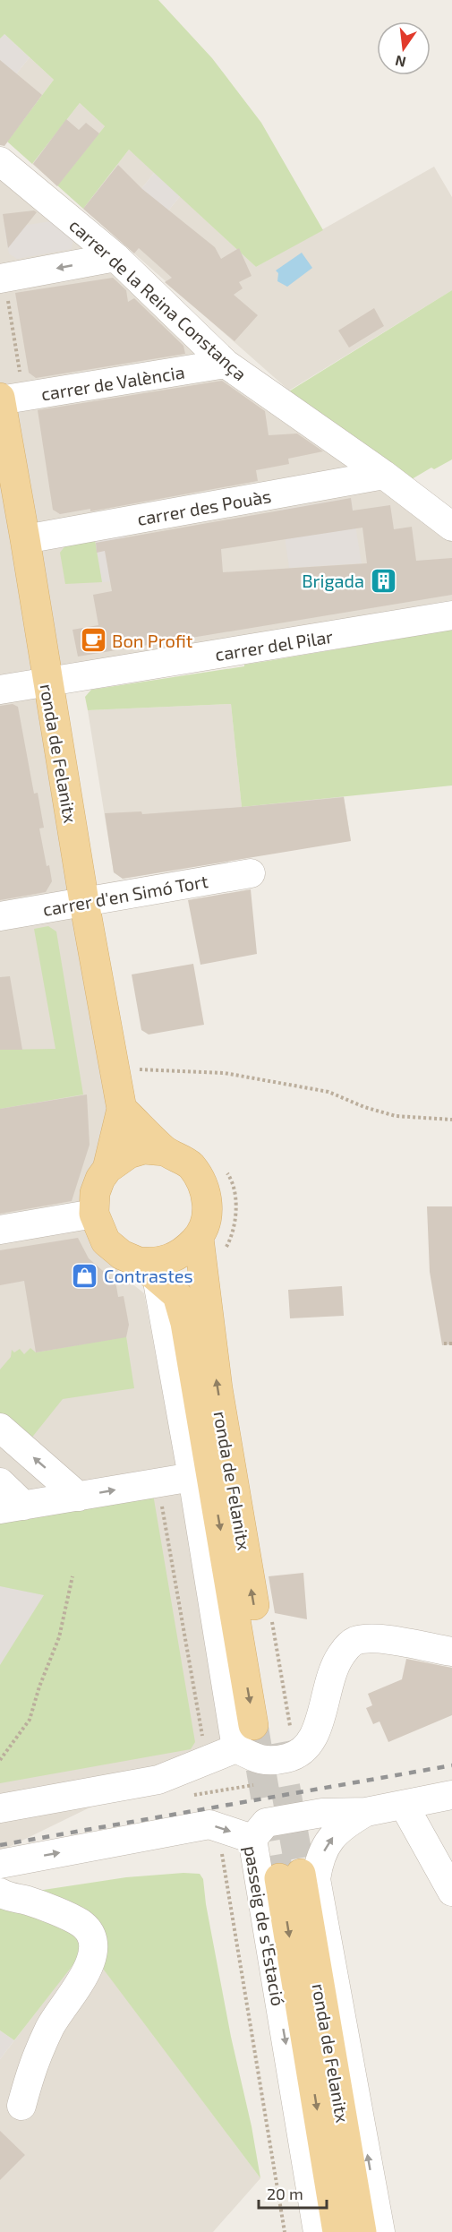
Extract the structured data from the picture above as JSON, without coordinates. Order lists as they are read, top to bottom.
{
  "streets": {
    "main road": ["ronda de Felanitx"],
    "street": [
      "carrer de la Reina Constança",
      "carrer de València",
      "carrer des Pouàs",
      "carrer del Pilar",
      "carrer d'en Simó Tort",
      "passeig de s'Estació"
    ]
  },
  "crossings": [
    ["carrer de la Reina Constança", "carrer de València"],
    ["carrer de la Reina Constança", "carrer des Pouàs"],
    ["carrer de València", "ronda de Felanitx"],
    ["carrer des Pouàs", "ronda de Felanitx"],
    ["carrer del Pilar", "ronda de Felanitx"],
    ["ronda de Felanitx", "carrer d'en Simó Tort"]
  ],
  "places": {
    "building": ["Brigada"],
    "cafe": ["Bon Profit"],
    "shop": ["Contrastes"]
  },
  "scale_bar": "20 m",
  "north": "bottom"
}
